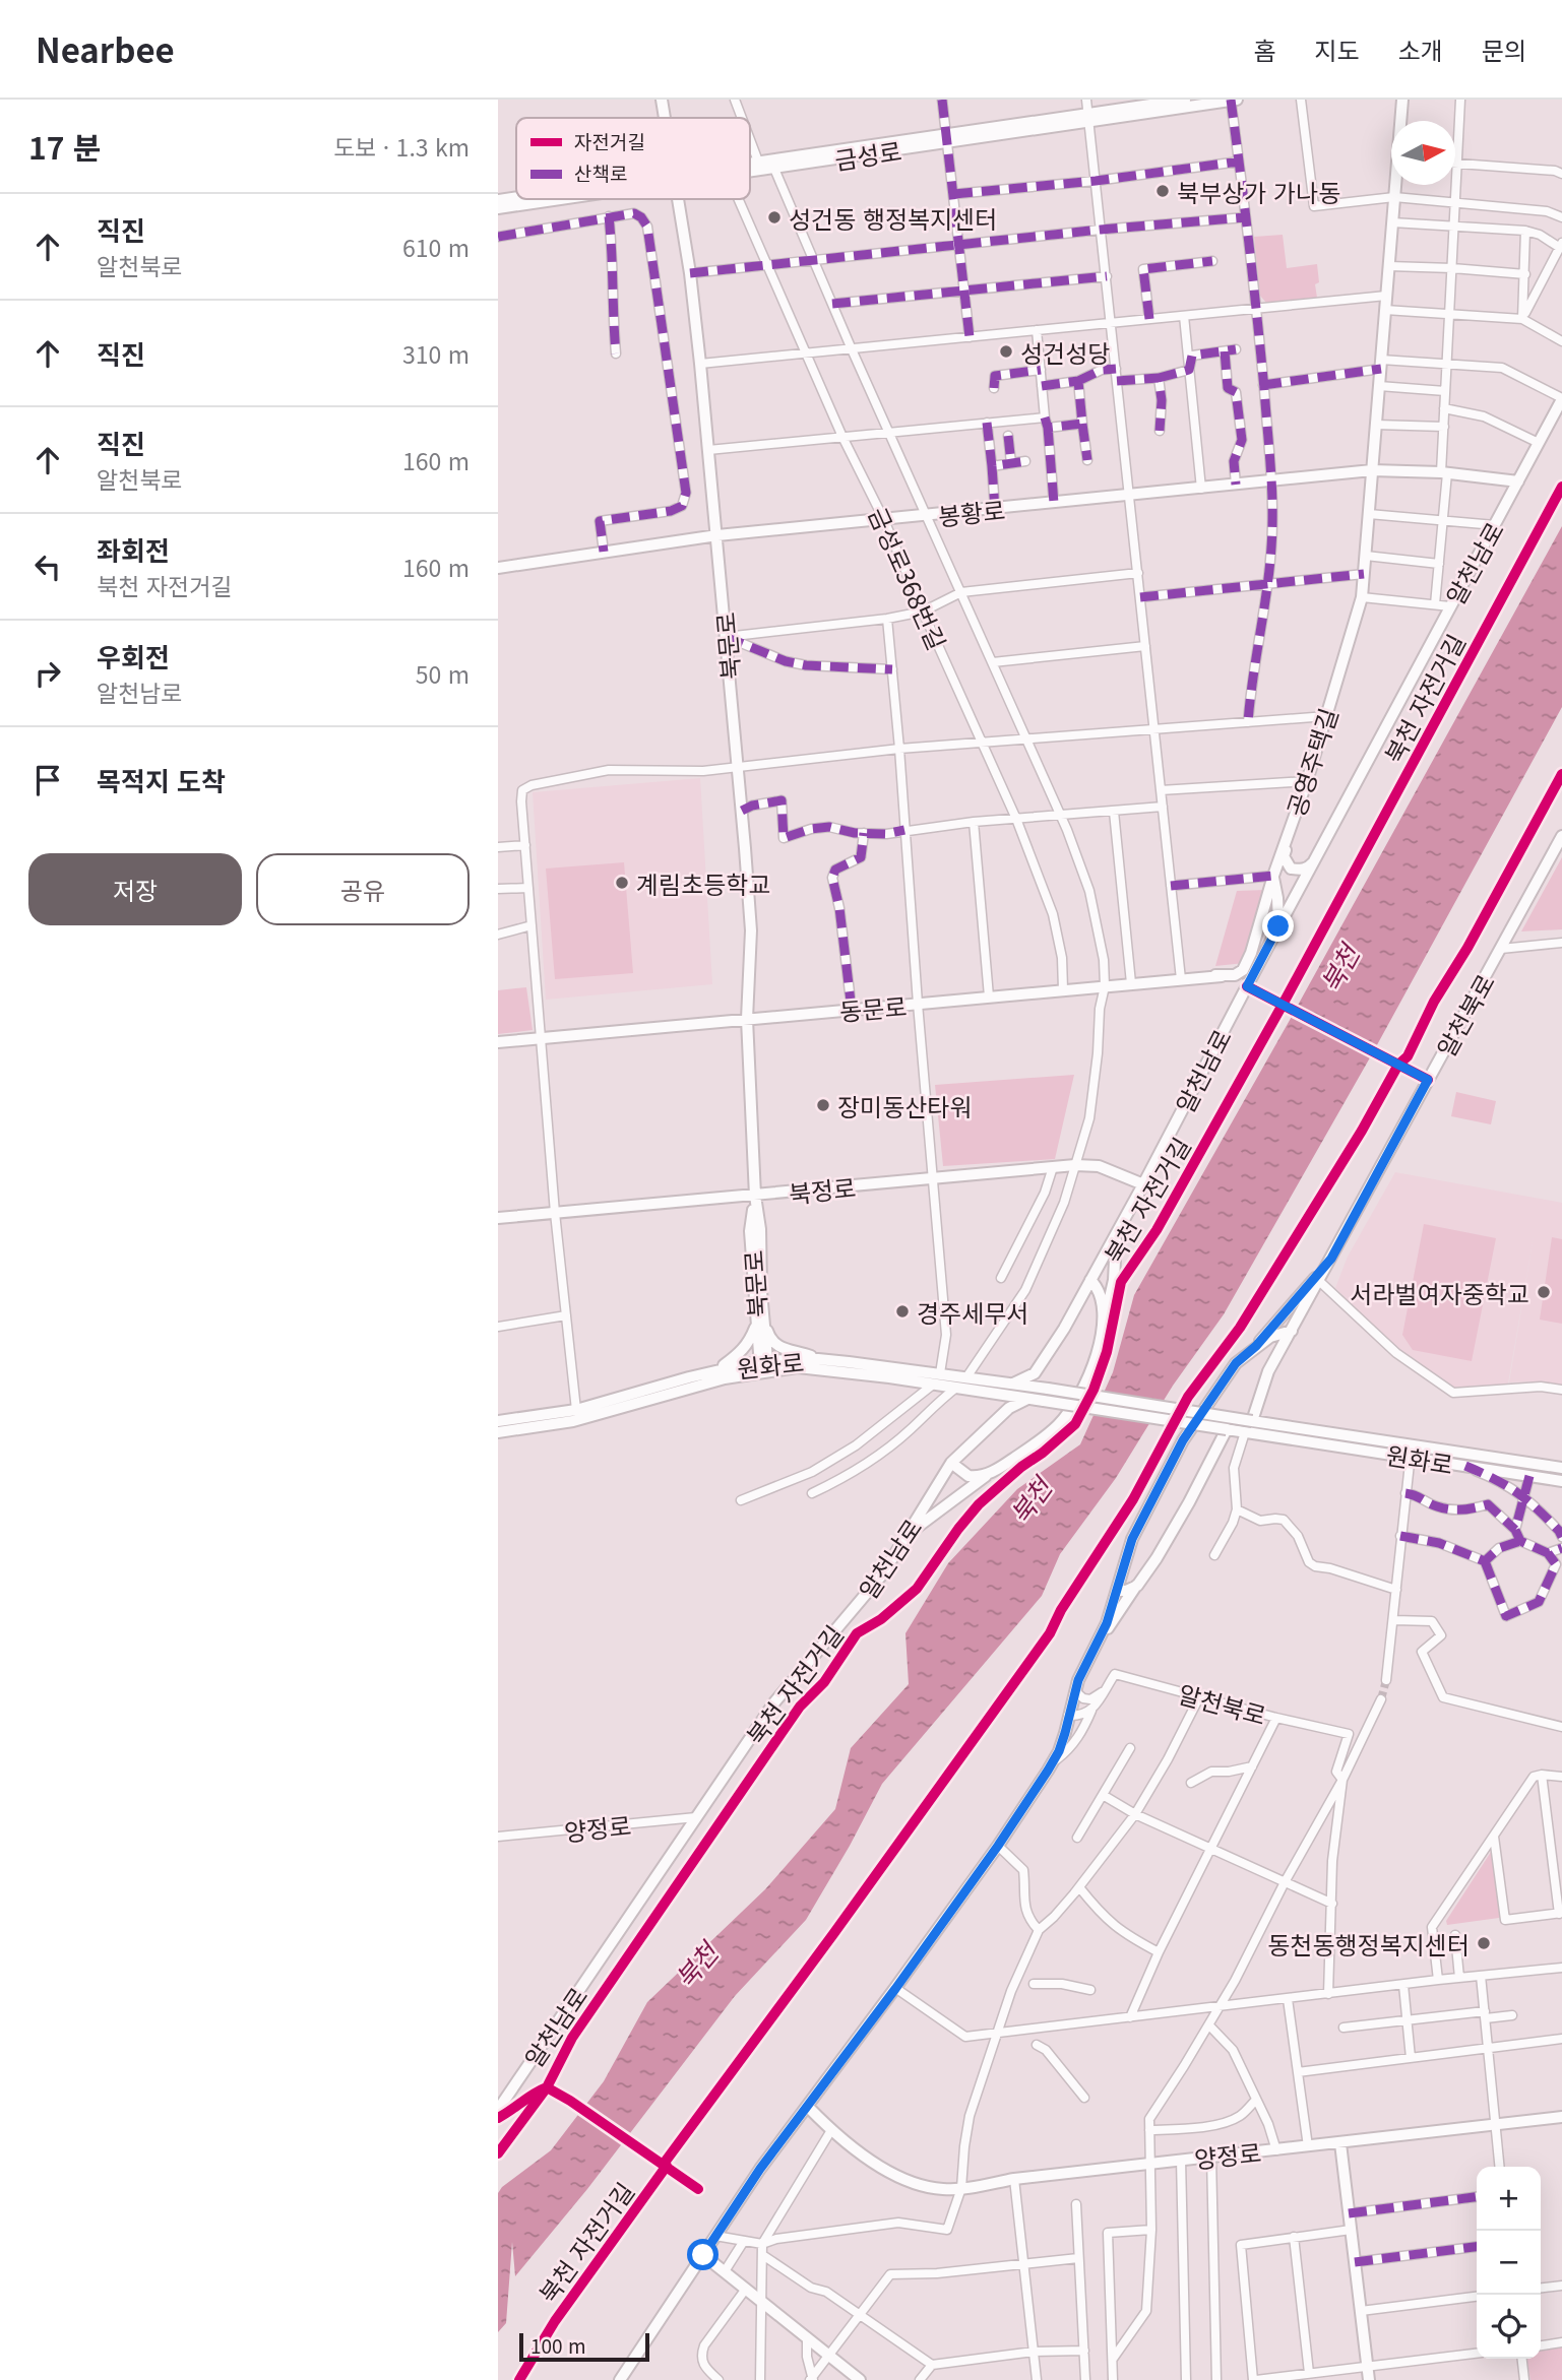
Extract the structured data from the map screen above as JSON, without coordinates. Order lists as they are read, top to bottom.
{
  "streets": {
    "street": [
      "금성로",
      "봉황로",
      "알천남로",
      "금성로368번길",
      "북문로",
      "공영주택길",
      "동문로",
      "알천북로",
      "북정로",
      "원화로",
      "양정로"
    ],
    "cycle path": ["북천 자전거길"]
  },
  "crossings": [
    ["봉황로", "알천남로"],
    ["봉황로", "금성로368번길"],
    ["봉황로", "북문로"],
    ["봉황로", "공영주택길"],
    ["알천남로", "공영주택길"],
    ["알천남로", "동문로"],
    ["알천남로", "북정로"],
    ["알천남로", "원화로"],
    ["알천남로", "양정로"],
    ["금성로368번길", "동문로"],
    ["북문로", "동문로"],
    ["북문로", "북정로"],
    ["북문로", "원화로"],
    ["알천북로", "원화로"]
  ],
  "water": ["북천"],
  "places": [
    "북부상가 가나동",
    "성건동 행정복지센터",
    "성건성당",
    "계림초등학교",
    "장미동산타워",
    "서라벌여자중학교",
    "경주세무서",
    "동천동행정복지센터"
  ],
  "legend": ["자전거길", "산책로"],
  "scale_bar": "100 m",
  "north": "right",
  "page": {
    "header": "Nearbee",
    "nav": [
      "홈",
      "지도",
      "소개",
      "문의"
    ],
    "heading": ["17 분", "도보 · 1.3 km"],
    "list": [
      ["직진", "알천북로", "610 m"],
      ["직진", "310 m"],
      ["직진", "알천북로", "160 m"],
      ["좌회전", "북천 자전거길", "160 m"],
      ["우회전", "알천남로", "50 m"],
      "목적지 도착"
    ],
    "buttons": ["저장", "공유"],
    "map_buttons": ["+", "−"],
    "scale": "100 m"
  }
}
